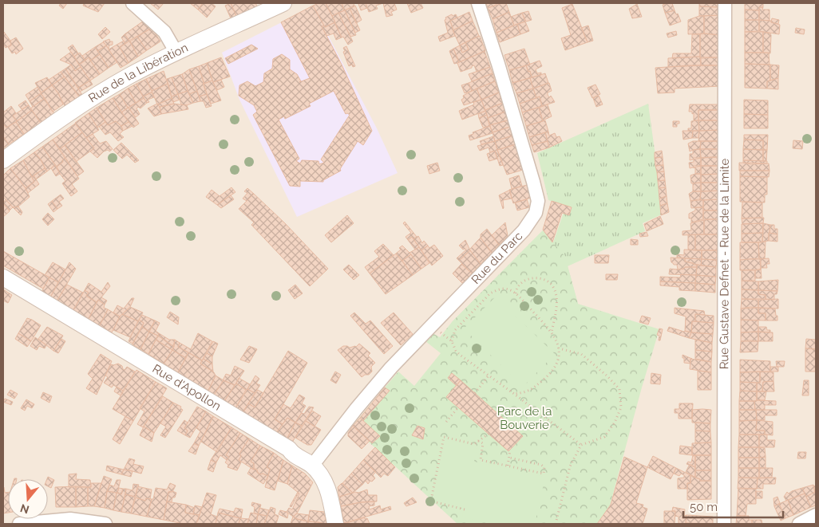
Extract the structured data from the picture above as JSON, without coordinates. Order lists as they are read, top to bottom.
{
  "streets": {
    "street": [
      "Rue de la Libération",
      "Rue du Parc",
      "Rue Gustave Defnet - Rue de la Limite",
      "Rue d'Apollon"
    ]
  },
  "crossings": [
    ["Rue du Parc", "Rue d'Apollon"]
  ],
  "parks": ["Parc de la Bouverie"],
  "scale_bar": "50 m",
  "north": "bottom"
}
